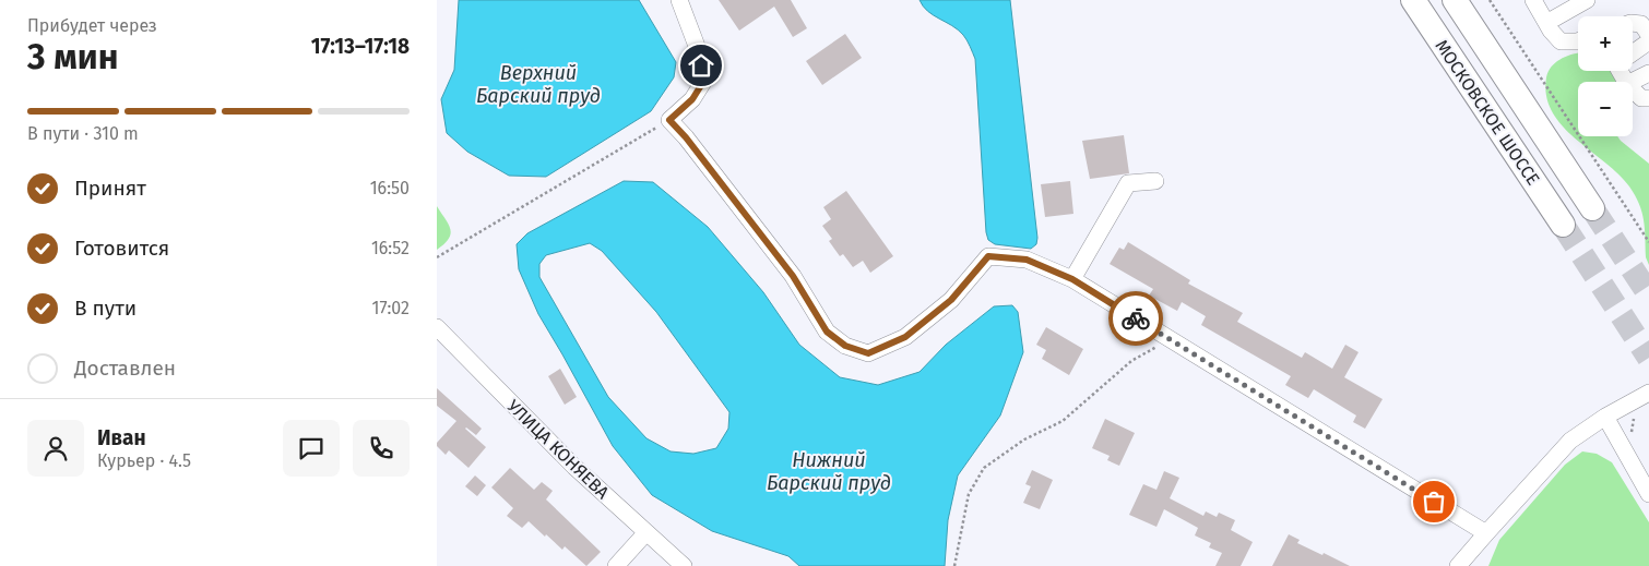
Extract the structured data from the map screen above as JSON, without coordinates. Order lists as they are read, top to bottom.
{
  "streets": {
    "highway": ["МОСКОВСКОЕ ШОССЕ"],
    "street": ["УЛИЦА КОНЯЕВА"]
  },
  "water": ["Верхний Барский пруд", "Нижний Барский пруд"],
  "page": {
    "heading": ["3 мин", "Прибудет через", "17:13–17:18"],
    "panel": ["Иван", "Курьер · 4.5"],
    "map_buttons": ["+", "−"],
    "bar": "В пути · 310 m",
    "list": [
      ["Принят", "16:50"],
      ["Готовится", "16:52"],
      ["В пути", "17:02"],
      "Доставлен"
    ]
  }
}
